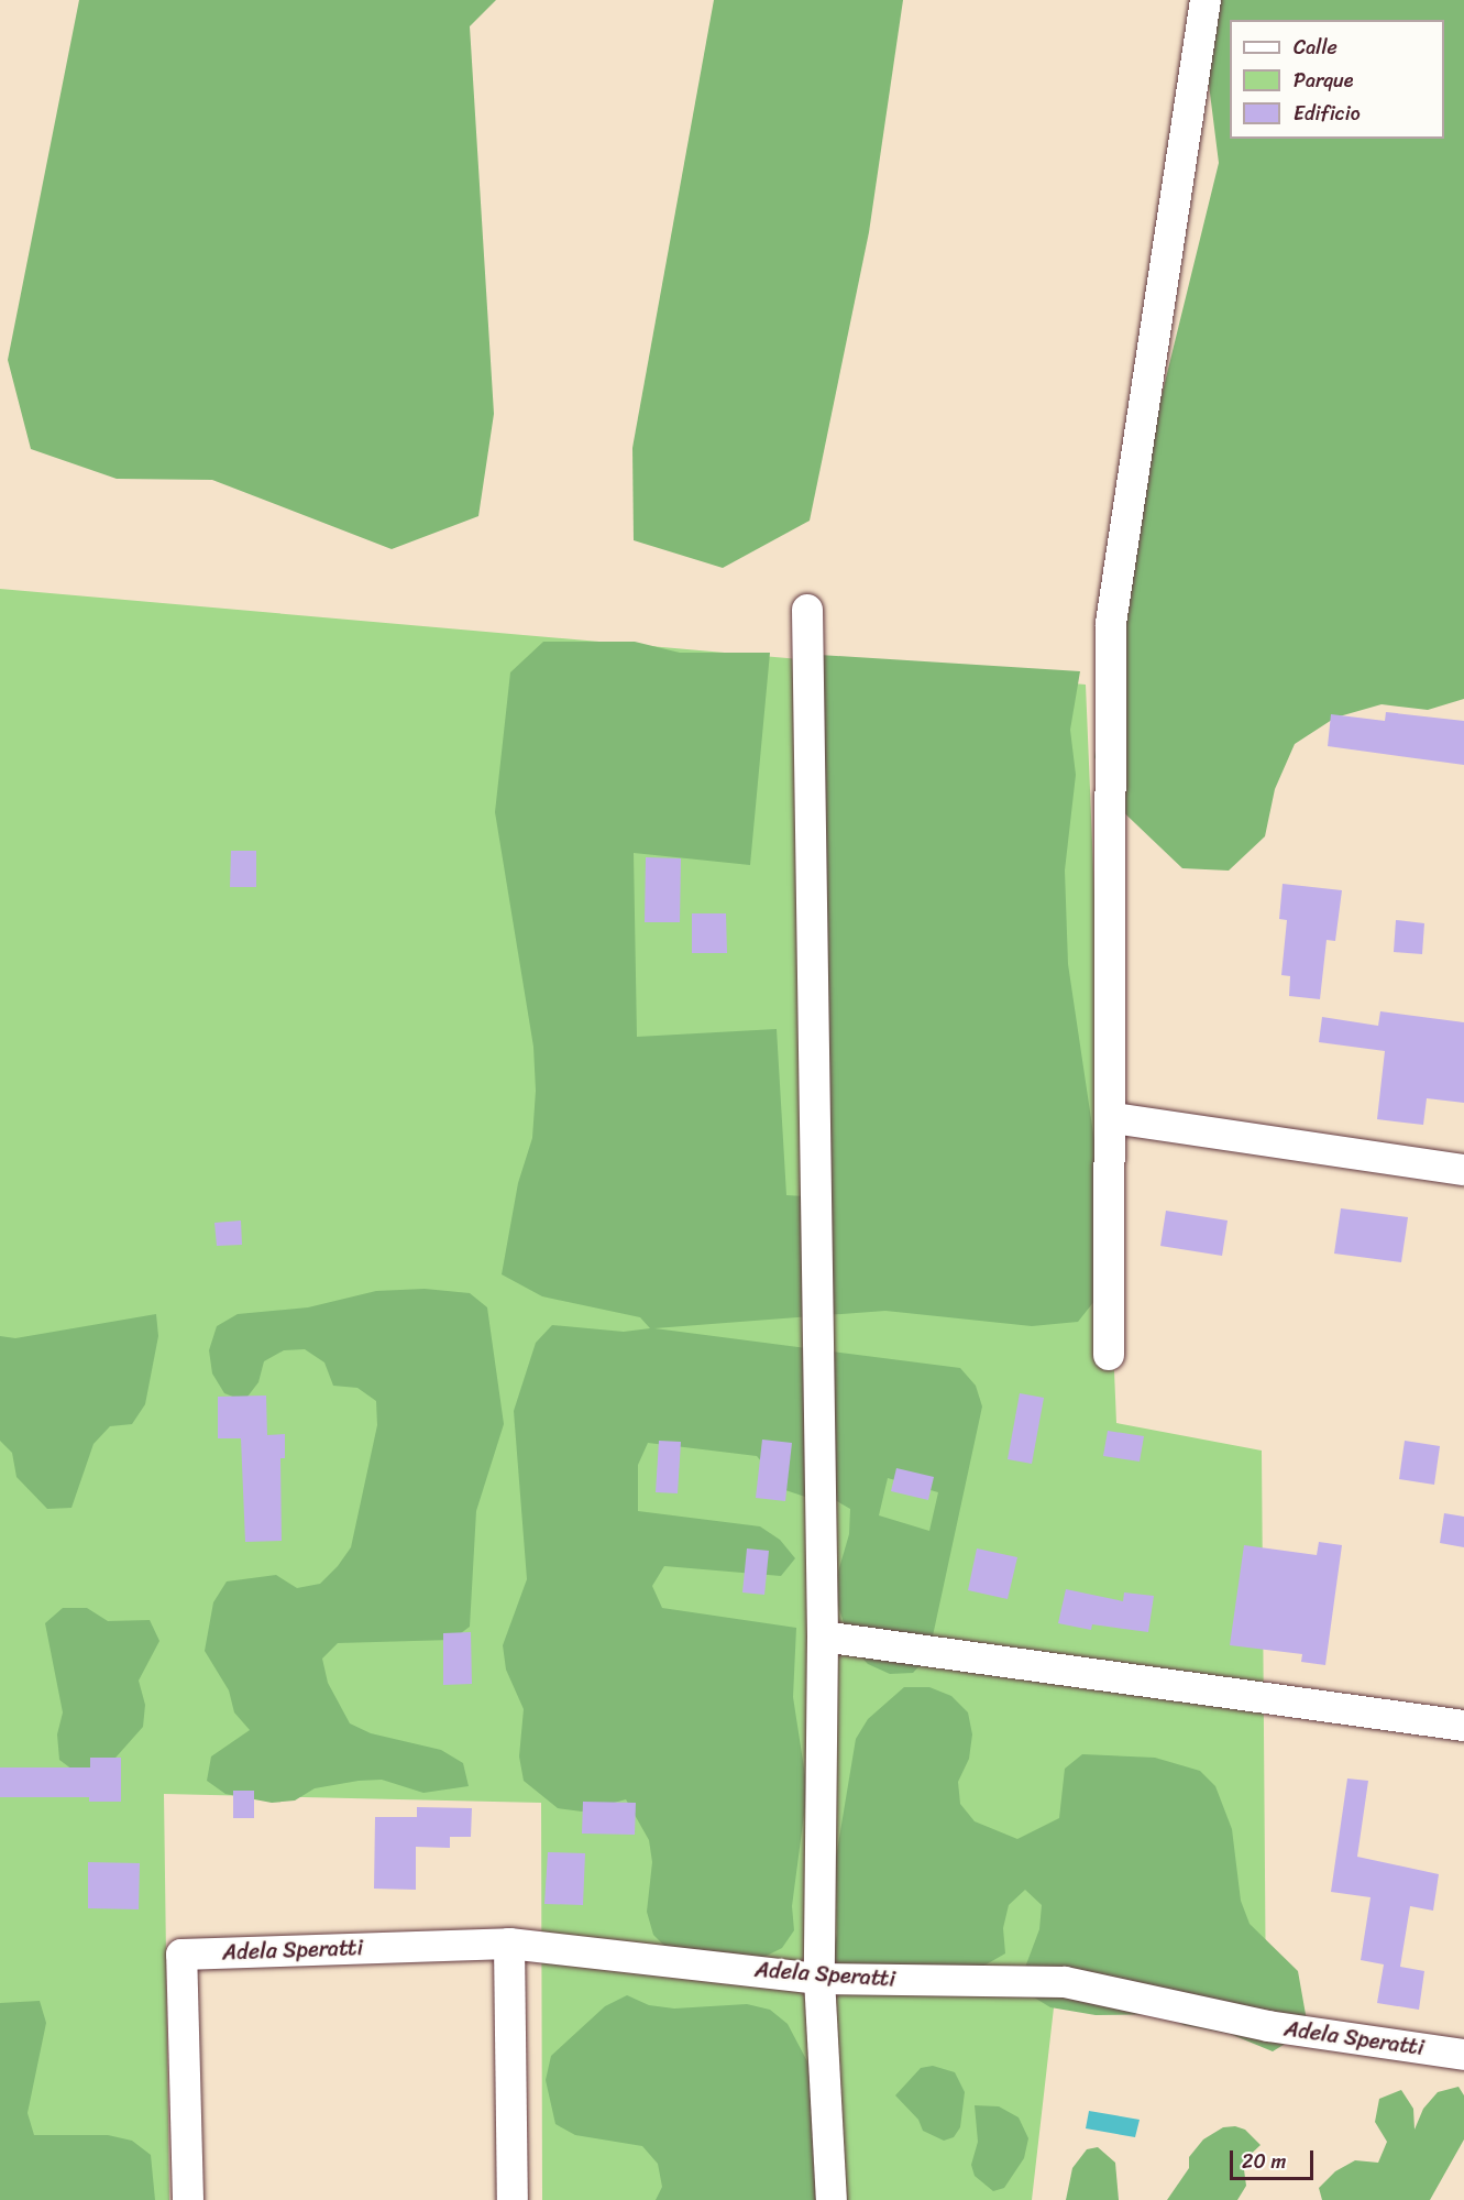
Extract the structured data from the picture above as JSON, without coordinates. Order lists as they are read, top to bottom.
{
  "streets": {
    "street": ["Adela Speratti"]
  },
  "legend": ["Calle", "Parque", "Edificio"],
  "scale_bar": "20 m"
}
